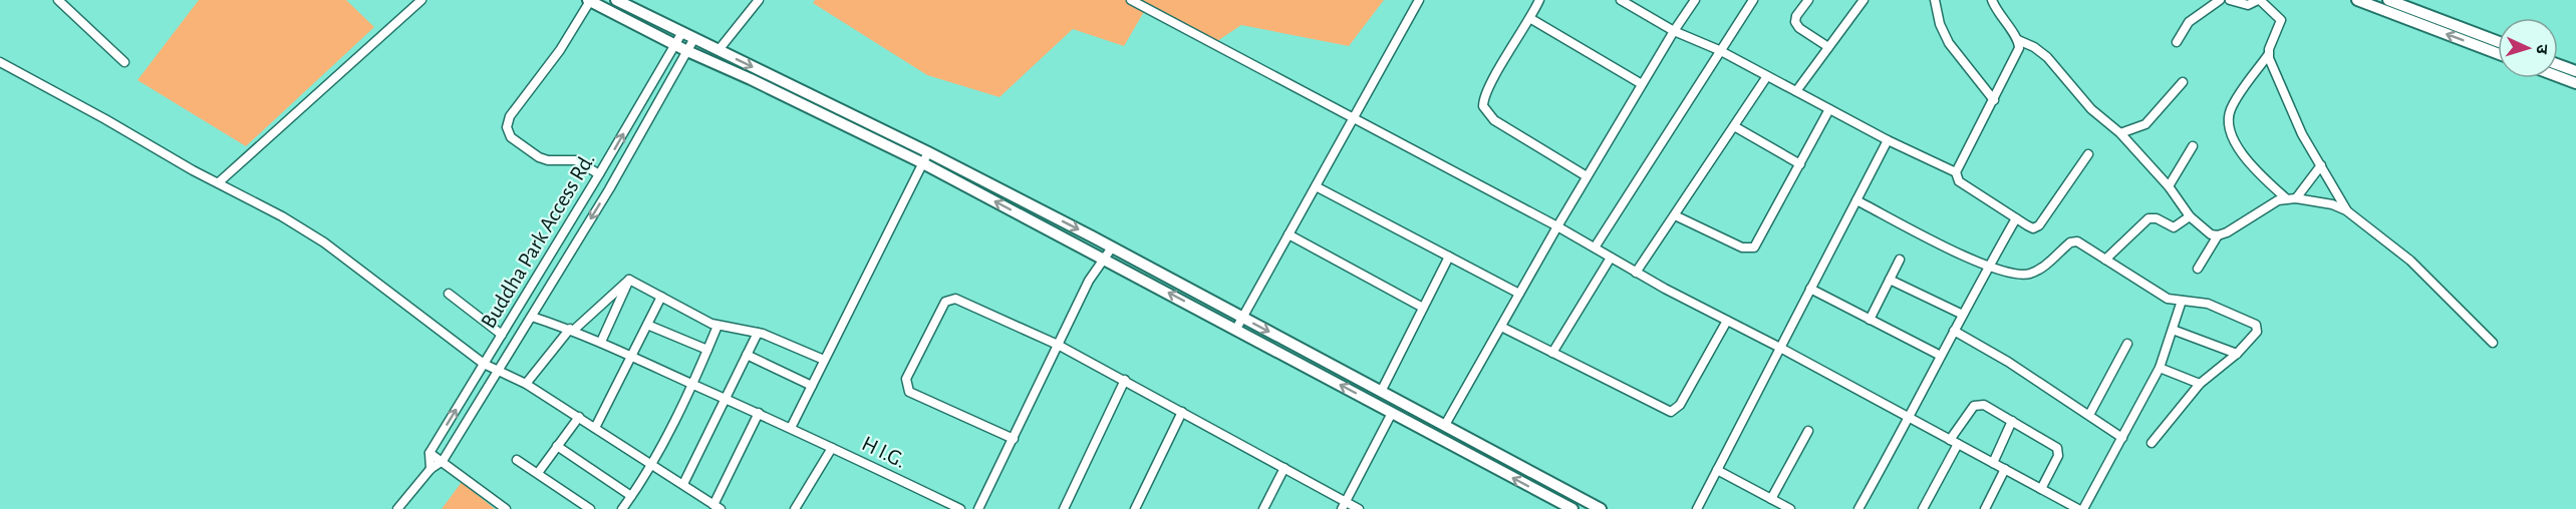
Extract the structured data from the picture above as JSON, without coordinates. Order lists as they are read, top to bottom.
{
  "streets": {
    "street": ["Buddha Park Access Rd.", "H I.G."]
  },
  "crossings": [
    ["Buddha Park Access Rd.", "H I.G."]
  ],
  "north": "right"
}
